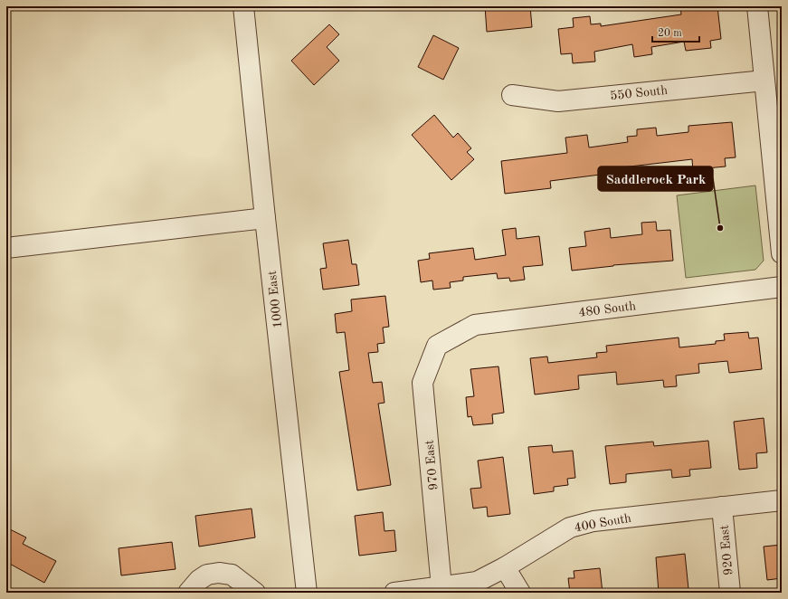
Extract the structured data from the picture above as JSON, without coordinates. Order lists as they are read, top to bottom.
{
  "streets": {
    "street": [
      "550 South",
      "1000 East",
      "480 South",
      "970 East",
      "400 South",
      "920 East"
    ]
  },
  "crossings": [
    ["480 South", "970 East"],
    ["970 East", "400 South"],
    ["400 South", "920 East"]
  ],
  "places": ["Saddlerock Park"],
  "scale_bar": "20 m"
}
